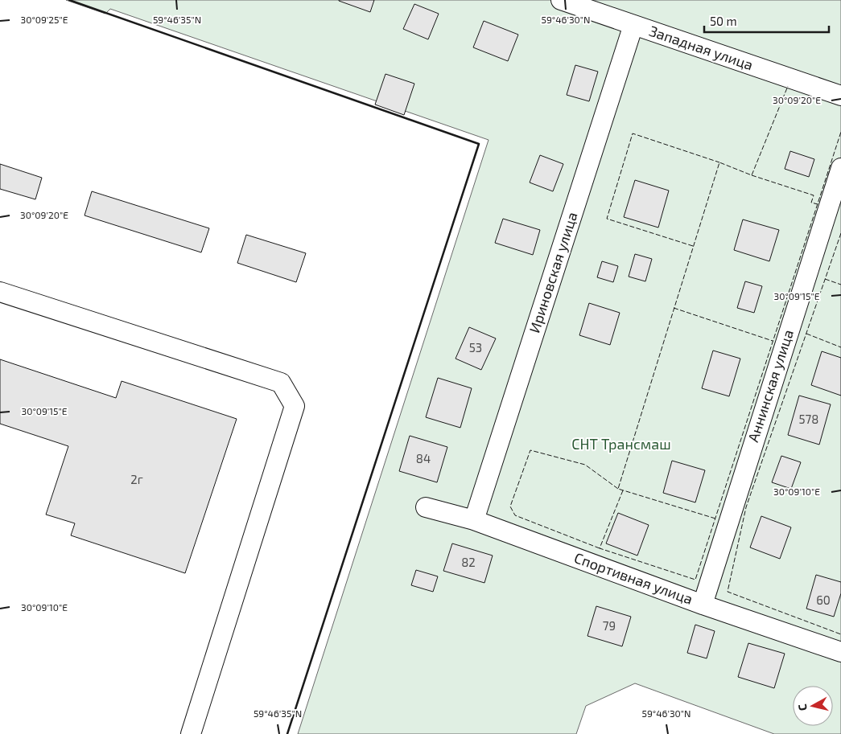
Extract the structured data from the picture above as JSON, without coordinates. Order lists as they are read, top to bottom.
{
  "streets": {
    "street": [
      "Западная улица",
      "Ириновская улица",
      "Аннинская улица",
      "Спортивная улица"
    ]
  },
  "crossings": [
    ["Западная улица", "Ириновская улица"],
    ["Ириновская улица", "Спортивная улица"],
    ["Аннинская улица", "Спортивная улица"]
  ],
  "parks": ["СНТ Трансмаш"],
  "house_numbers": [
    "53",
    "578",
    "84",
    "2г",
    "82",
    "60",
    "79"
  ],
  "scale_bar": "50 m",
  "north": "left",
  "coordinates": [
    "30°09'25\"E",
    "59°46'35\"N",
    "59°46'30\"N",
    "30°09'20\"E",
    "30°09'15\"E",
    "30°09'10\"E"
  ]
}
